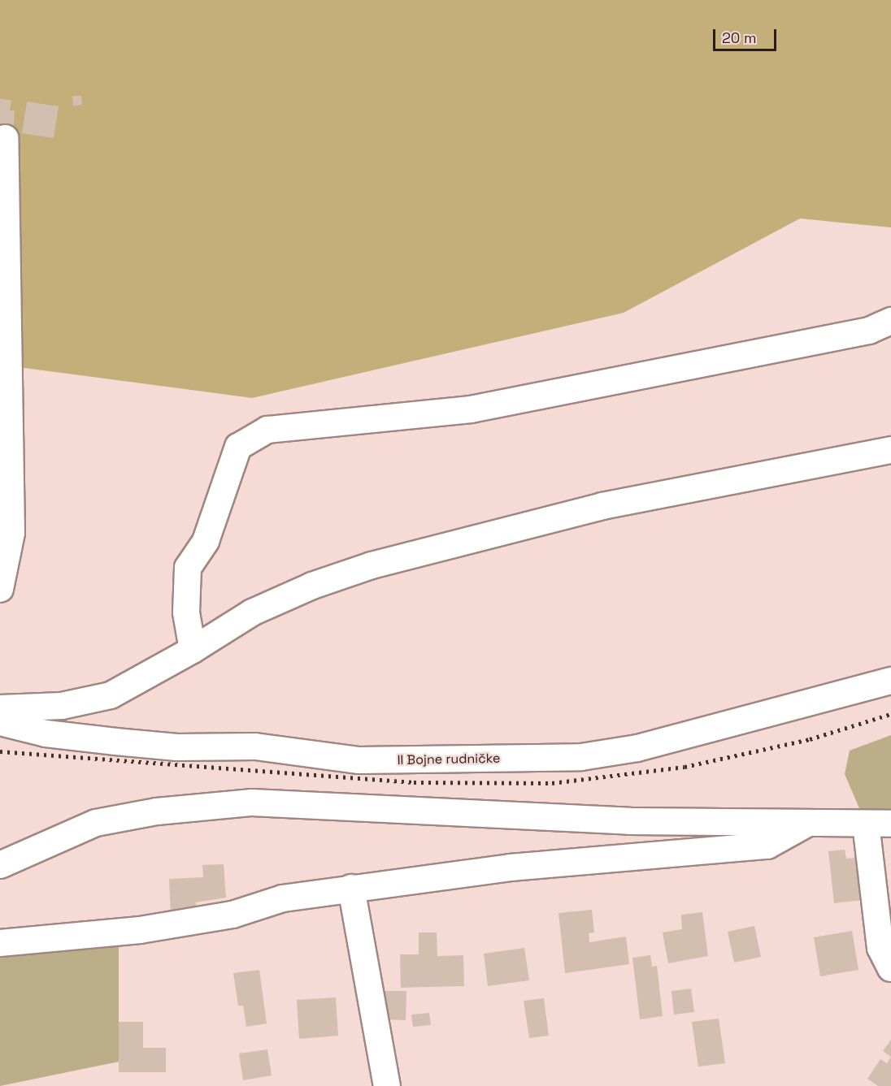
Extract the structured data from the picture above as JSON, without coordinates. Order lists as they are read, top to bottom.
{
  "streets": {
    "street": ["II Bojne rudničke"]
  },
  "scale_bar": "20 m"
}
